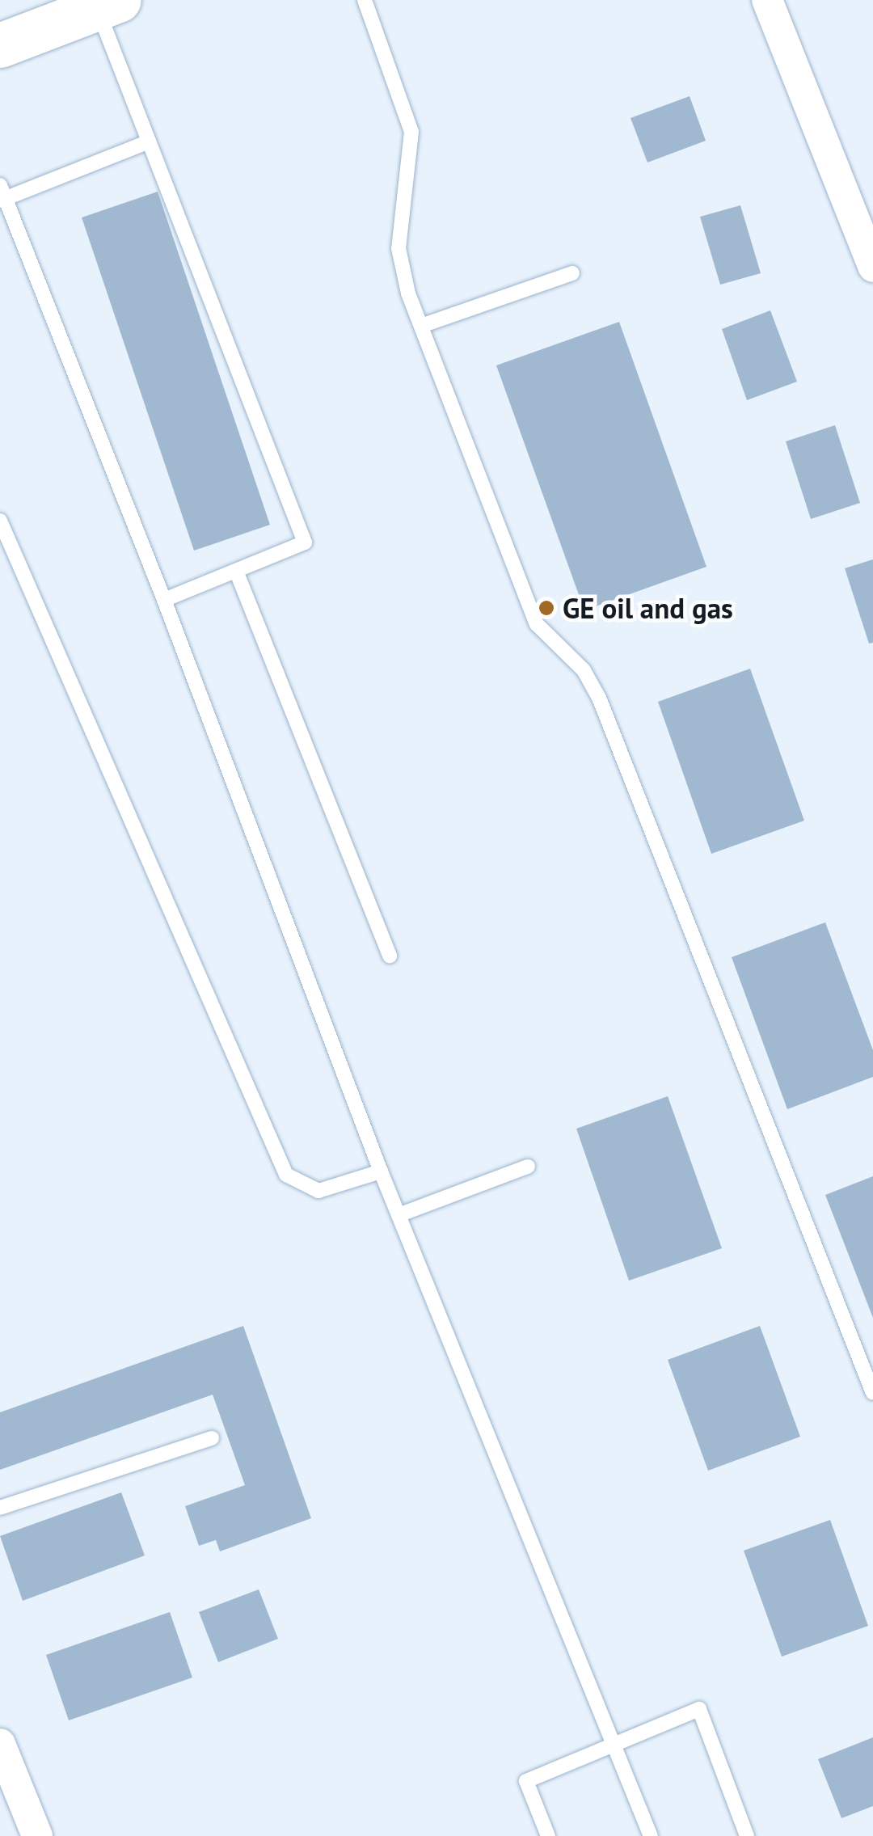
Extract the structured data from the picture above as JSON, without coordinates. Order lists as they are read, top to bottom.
{
  "places": ["GE oil and gas"]
}
